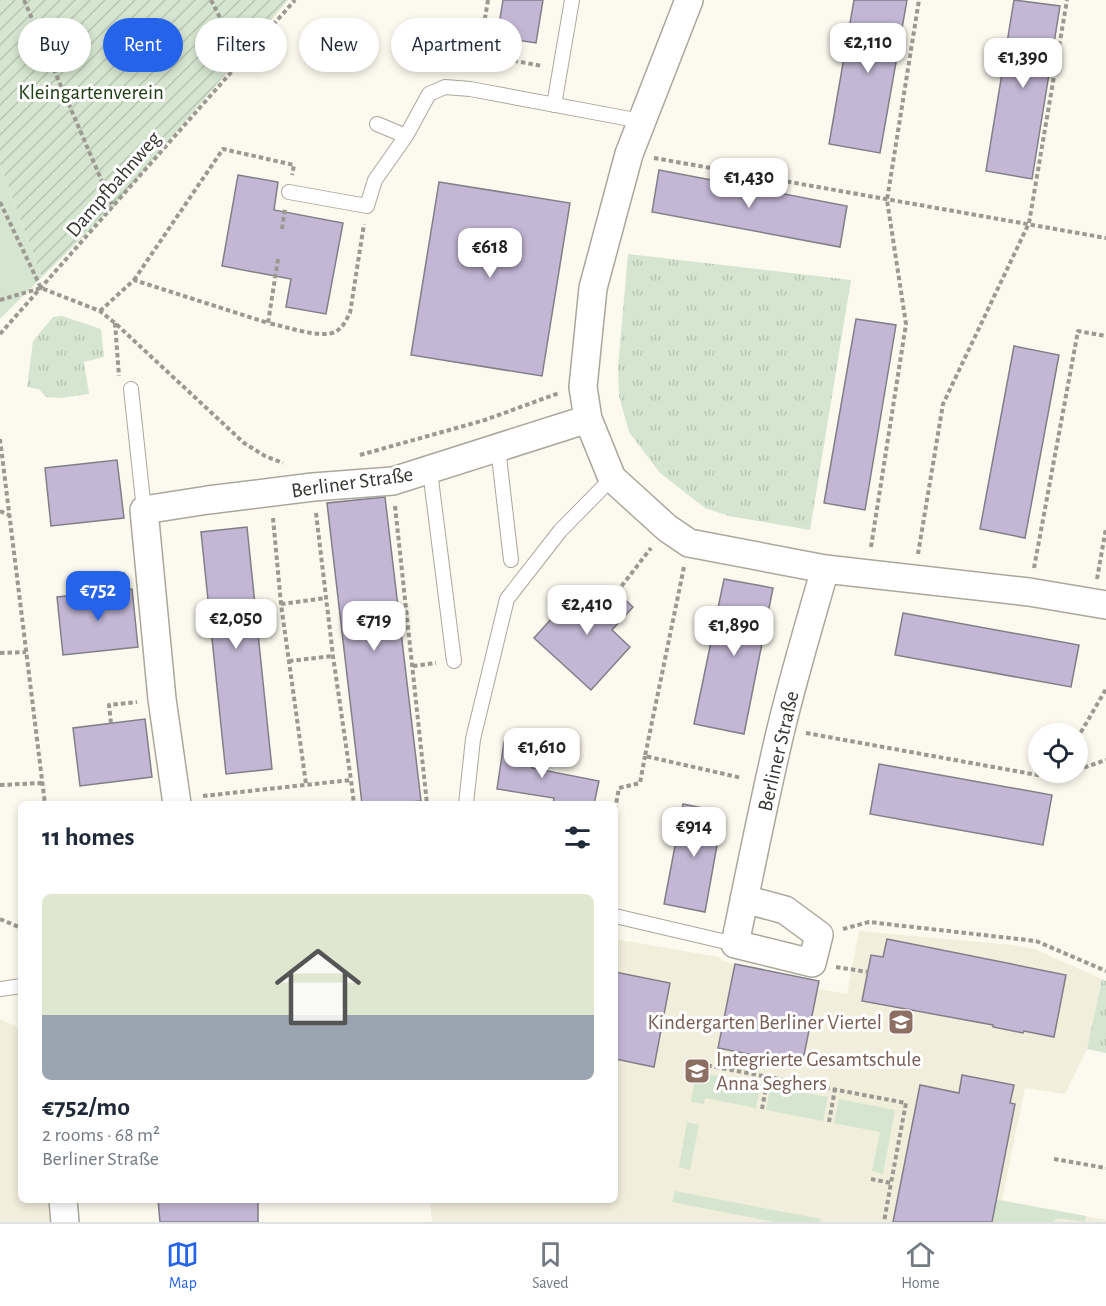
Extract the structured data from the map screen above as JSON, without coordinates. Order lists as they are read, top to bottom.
{
  "streets": {
    "street": ["Berliner Straße"],
    "path": ["Dampfbahnweg"]
  },
  "parks": ["Kleingartenverein"],
  "places": {
    "school or university": ["Kindergarten Berliner Viertel", "Integrierte Gesamtschule Anna Seghers"]
  },
  "page": {
    "chip": [
      "Buy",
      "Rent",
      "Filters",
      "New",
      "Apartment"
    ],
    "price": [
      "€2,110",
      "€1,390",
      "€1,430",
      "€618",
      "€752",
      "€2,410",
      "€2,050",
      "€719",
      "€1,890",
      "€1,610",
      "€914"
    ],
    "heading": "11 homes",
    "list": [
      {
        "name": "€752/mo",
        "note": "2 rooms · 68 m² · Berliner Straße"
      }
    ],
    "tabs": ["Map", "Saved", "Home"]
  }
}
